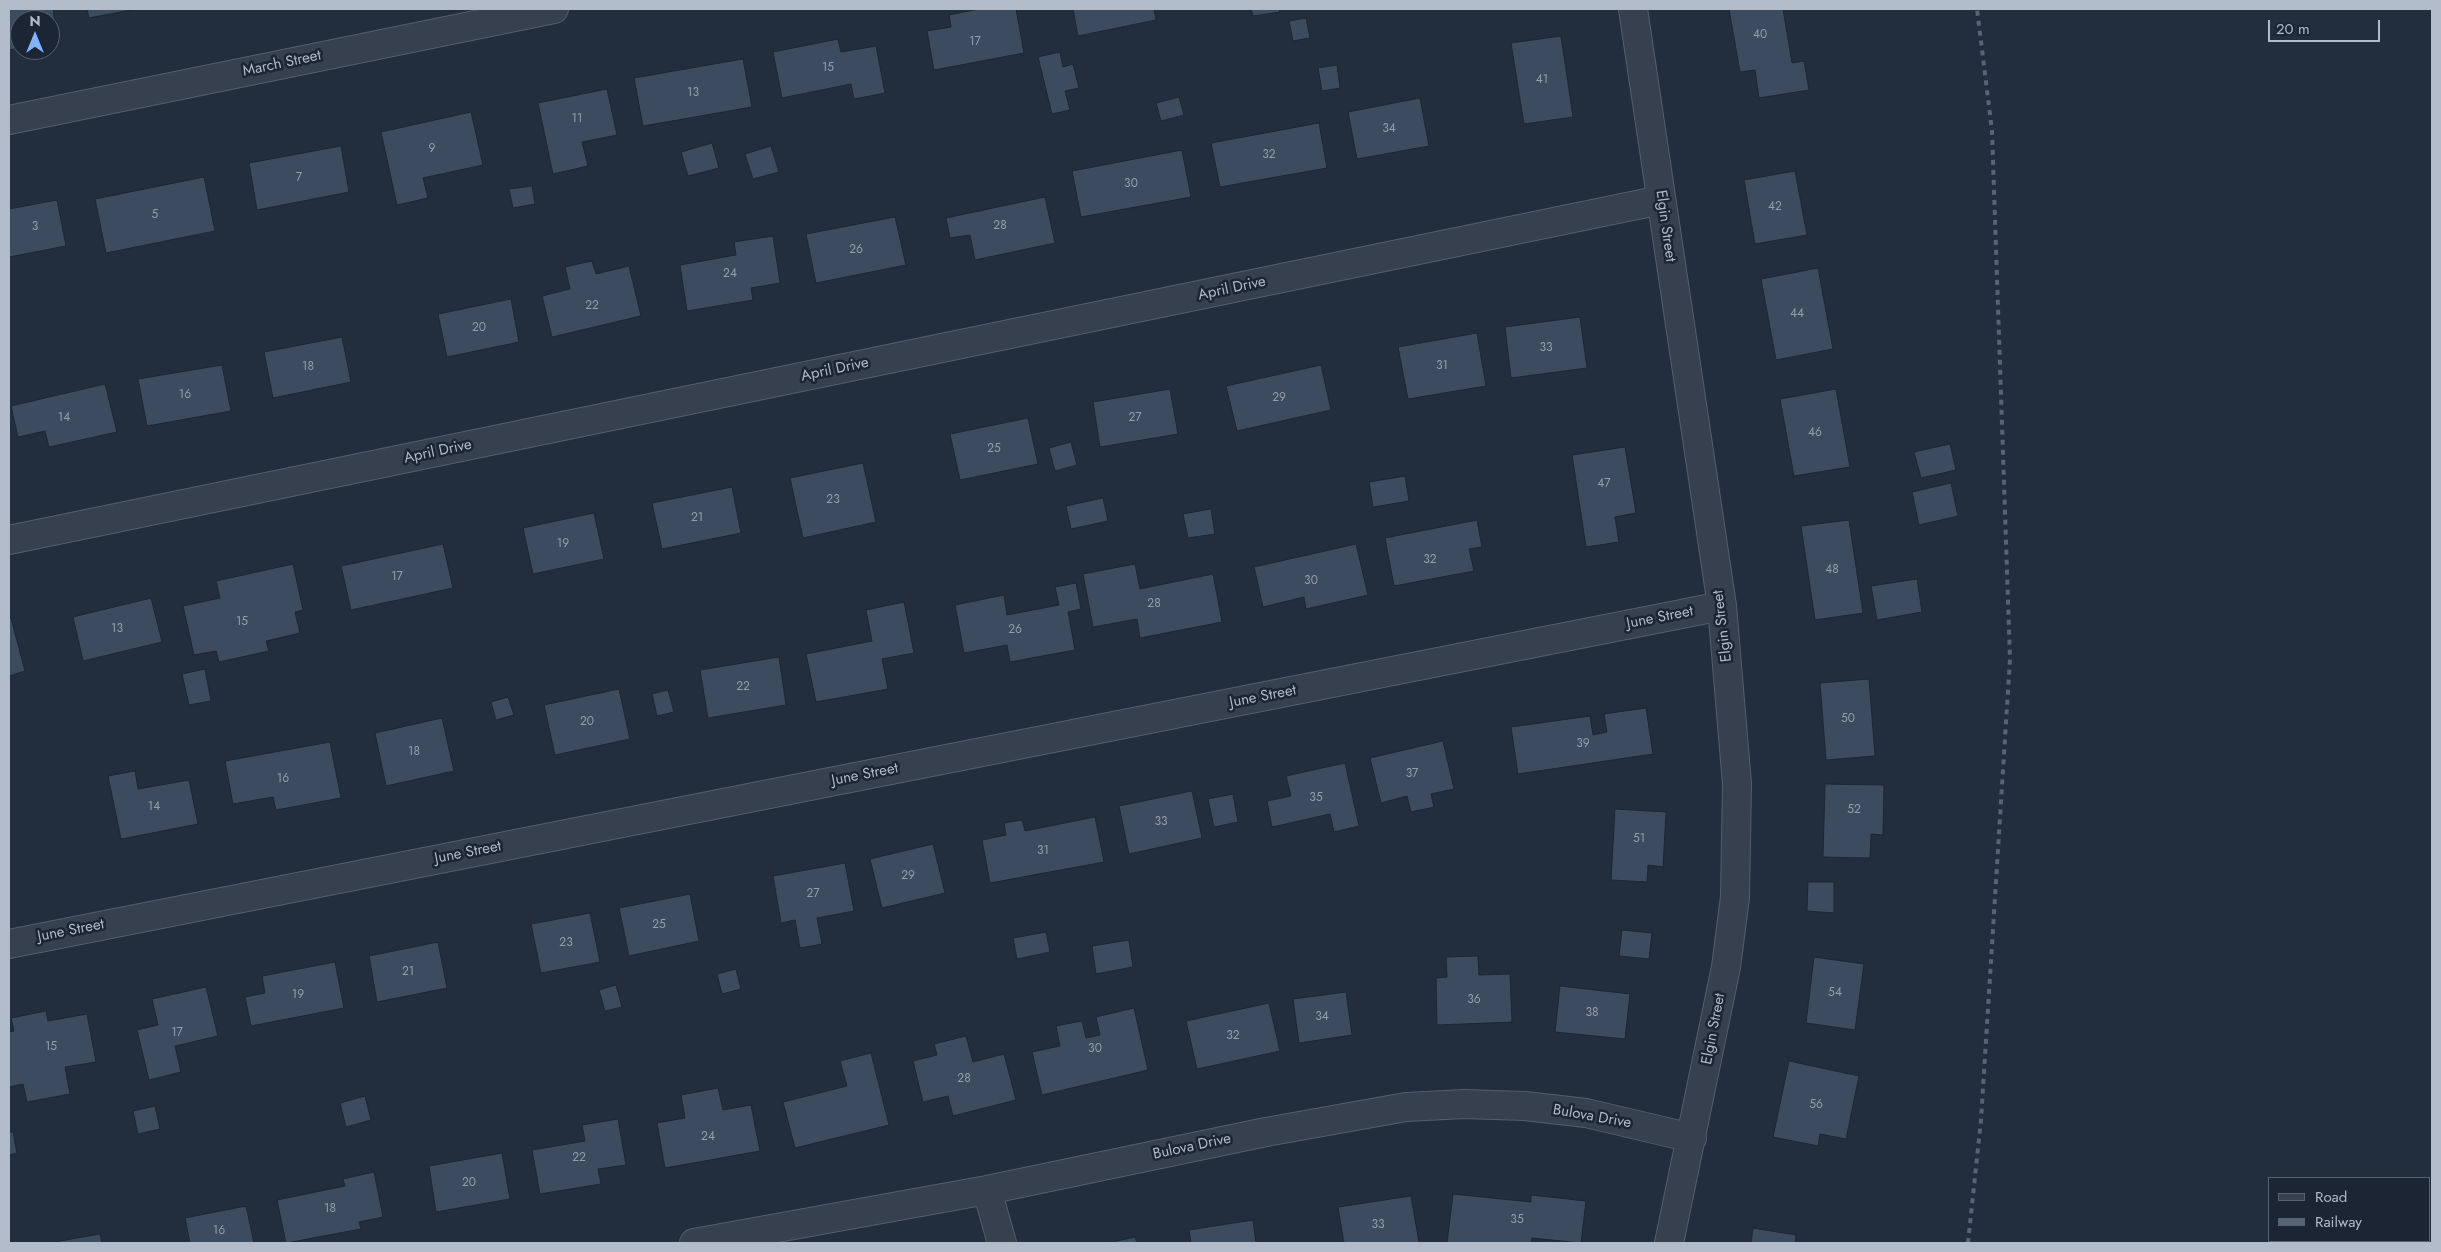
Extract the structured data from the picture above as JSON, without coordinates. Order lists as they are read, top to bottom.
{
  "streets": {
    "street": [
      "March Street",
      "Elgin Street",
      "April Drive",
      "June Street",
      "Bulova Drive"
    ]
  },
  "crossings": [
    ["Elgin Street", "April Drive"],
    ["Elgin Street", "June Street"],
    ["Elgin Street", "Bulova Drive"]
  ],
  "house_numbers": [
    "40",
    "17",
    "15",
    "41",
    "13",
    "11",
    "34",
    "9",
    "32",
    "7",
    "30",
    "42",
    "5",
    "28",
    "3",
    "26",
    "24",
    "22",
    "44",
    "20",
    "33",
    "31",
    "18",
    "16",
    "29",
    "14",
    "27",
    "46",
    "25",
    "47",
    "23",
    "21",
    "19",
    "32",
    "48",
    "17",
    "30",
    "28",
    "15",
    "13",
    "26",
    "22",
    "50",
    "20",
    "39",
    "18",
    "37",
    "16",
    "35",
    "14",
    "52",
    "33",
    "51",
    "31",
    "29",
    "27",
    "25",
    "23",
    "21",
    "54",
    "19",
    "36",
    "38",
    "34",
    "17",
    "32",
    "15",
    "30",
    "28",
    "56",
    "24",
    "22",
    "20",
    "18",
    "35",
    "33",
    "16"
  ],
  "legend": ["Road", "Railway"],
  "scale_bar": "20 m",
  "north": "top"
}
